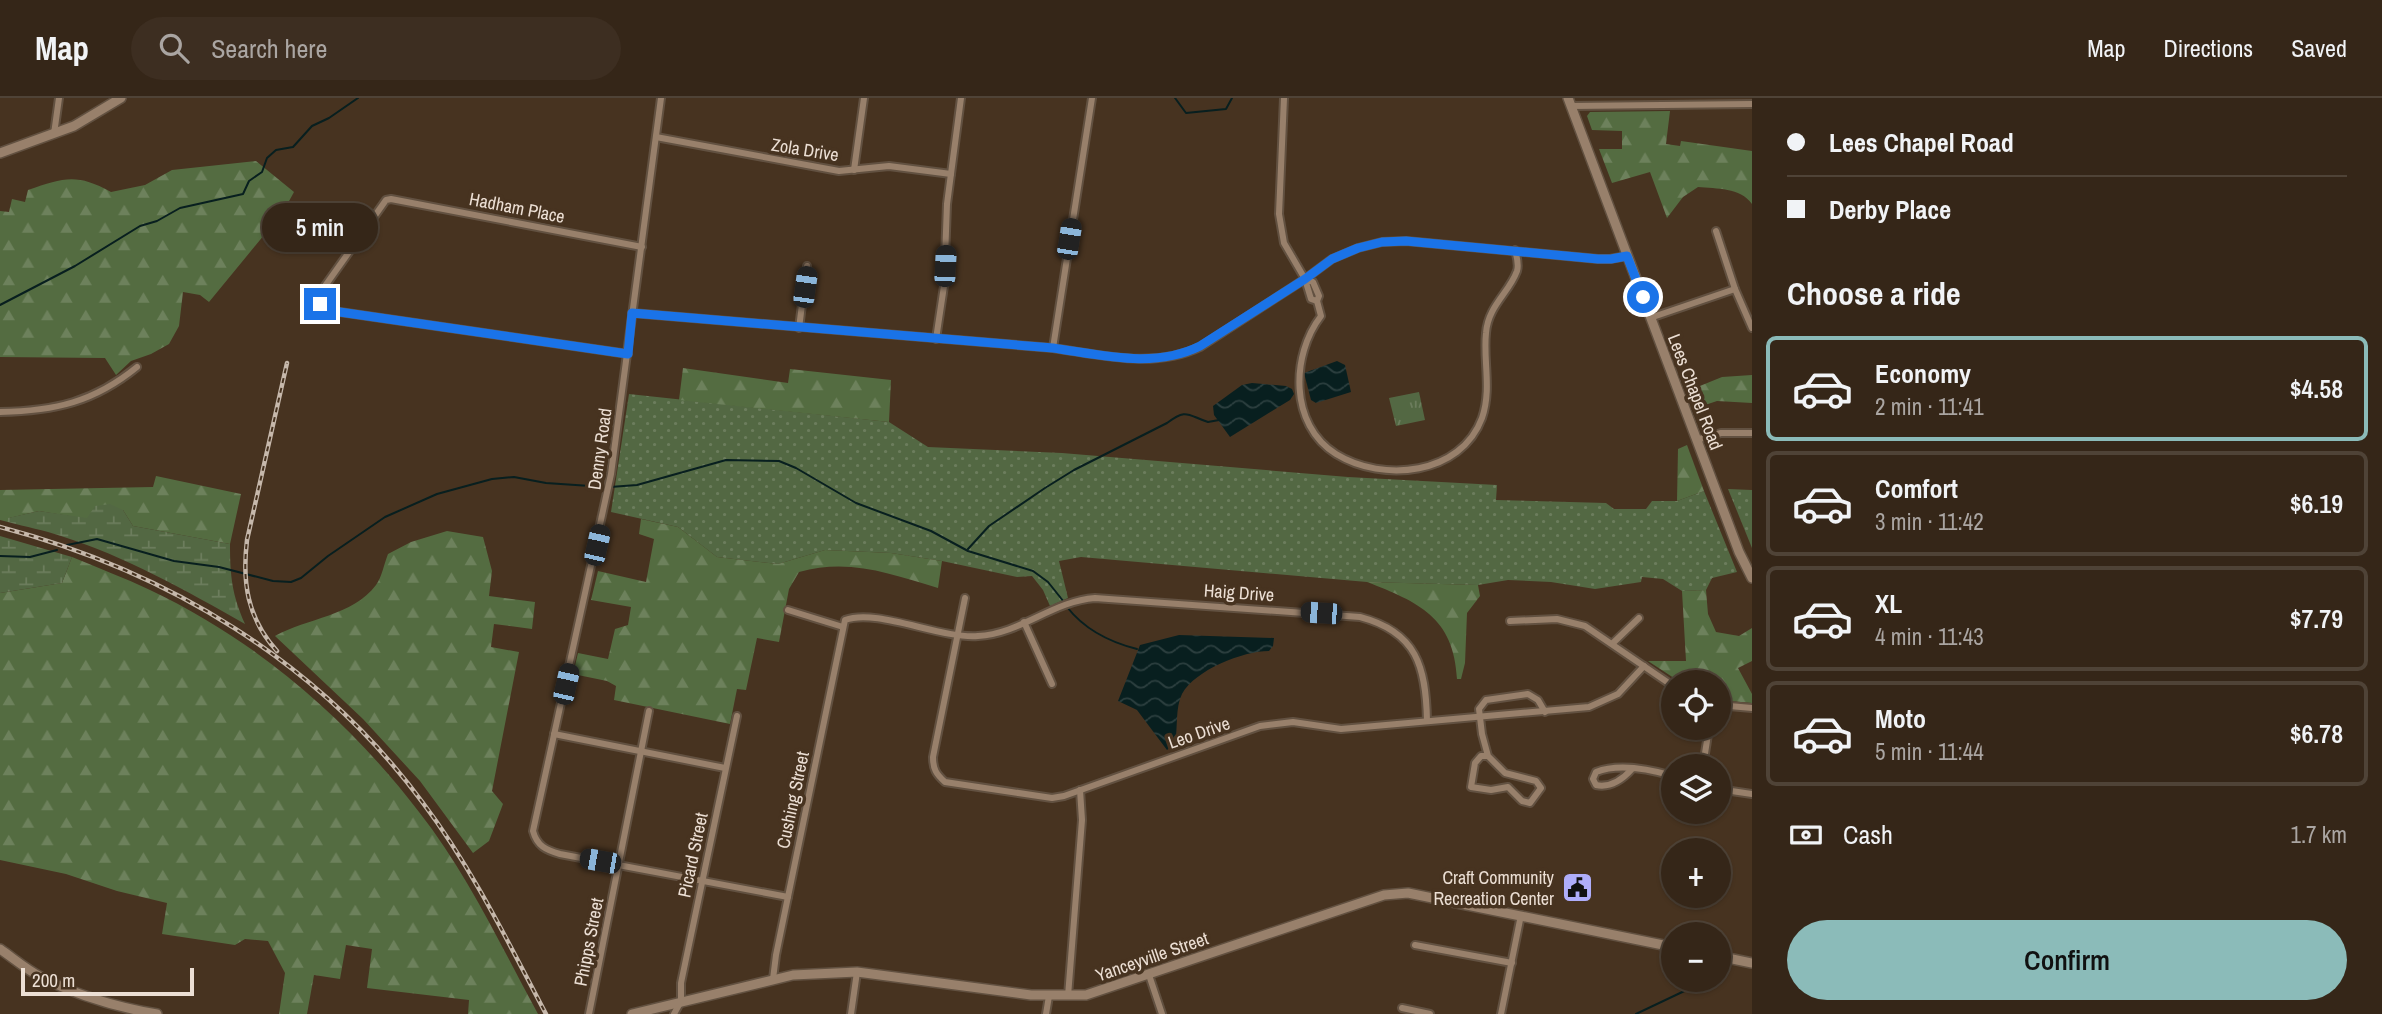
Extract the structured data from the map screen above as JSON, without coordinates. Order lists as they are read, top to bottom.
{
  "streets": {
    "main road": ["Lees Chapel Road", "Yanceyville Street"],
    "street": [
      "Zola Drive",
      "Hadham Place",
      "Denny Road",
      "Haig Drive",
      "Leo Drive",
      "Cushing Street",
      "Picard Street",
      "Phipps Street"
    ]
  },
  "crossings": [
    ["Zola Drive", "Denny Road"],
    ["Hadham Place", "Denny Road"],
    ["Denny Road", "Phipps Street"],
    ["Haig Drive", "Leo Drive"],
    ["Haig Drive", "Cushing Street"],
    ["Cushing Street", "Yanceyville Street"],
    ["Picard Street", "Yanceyville Street"]
  ],
  "places": {
    "public building": ["Craft Community Recreation Center"]
  },
  "scale_bar": "200 m",
  "page": {
    "header": "Map",
    "search": "Search here",
    "nav": ["Map", "Directions", "Saved"],
    "banner": ["Lees Chapel Road", "Derby Place"],
    "bubble": "5 min",
    "heading": "Choose a ride",
    "list": [
      {
        "name": "Economy",
        "note": "2 min · 11:41",
        "value": "$4.58"
      },
      {
        "name": "Comfort",
        "note": "3 min · 11:42",
        "value": "$6.19"
      },
      {
        "name": "XL",
        "note": "4 min · 11:43",
        "value": "$7.79"
      },
      {
        "name": "Moto",
        "note": "5 min · 11:44",
        "value": "$6.78"
      }
    ],
    "map_buttons": ["+", "−"],
    "pay": ["Cash", "1.7 km"],
    "buttons": "Confirm",
    "scale": "200 m"
  }
}
